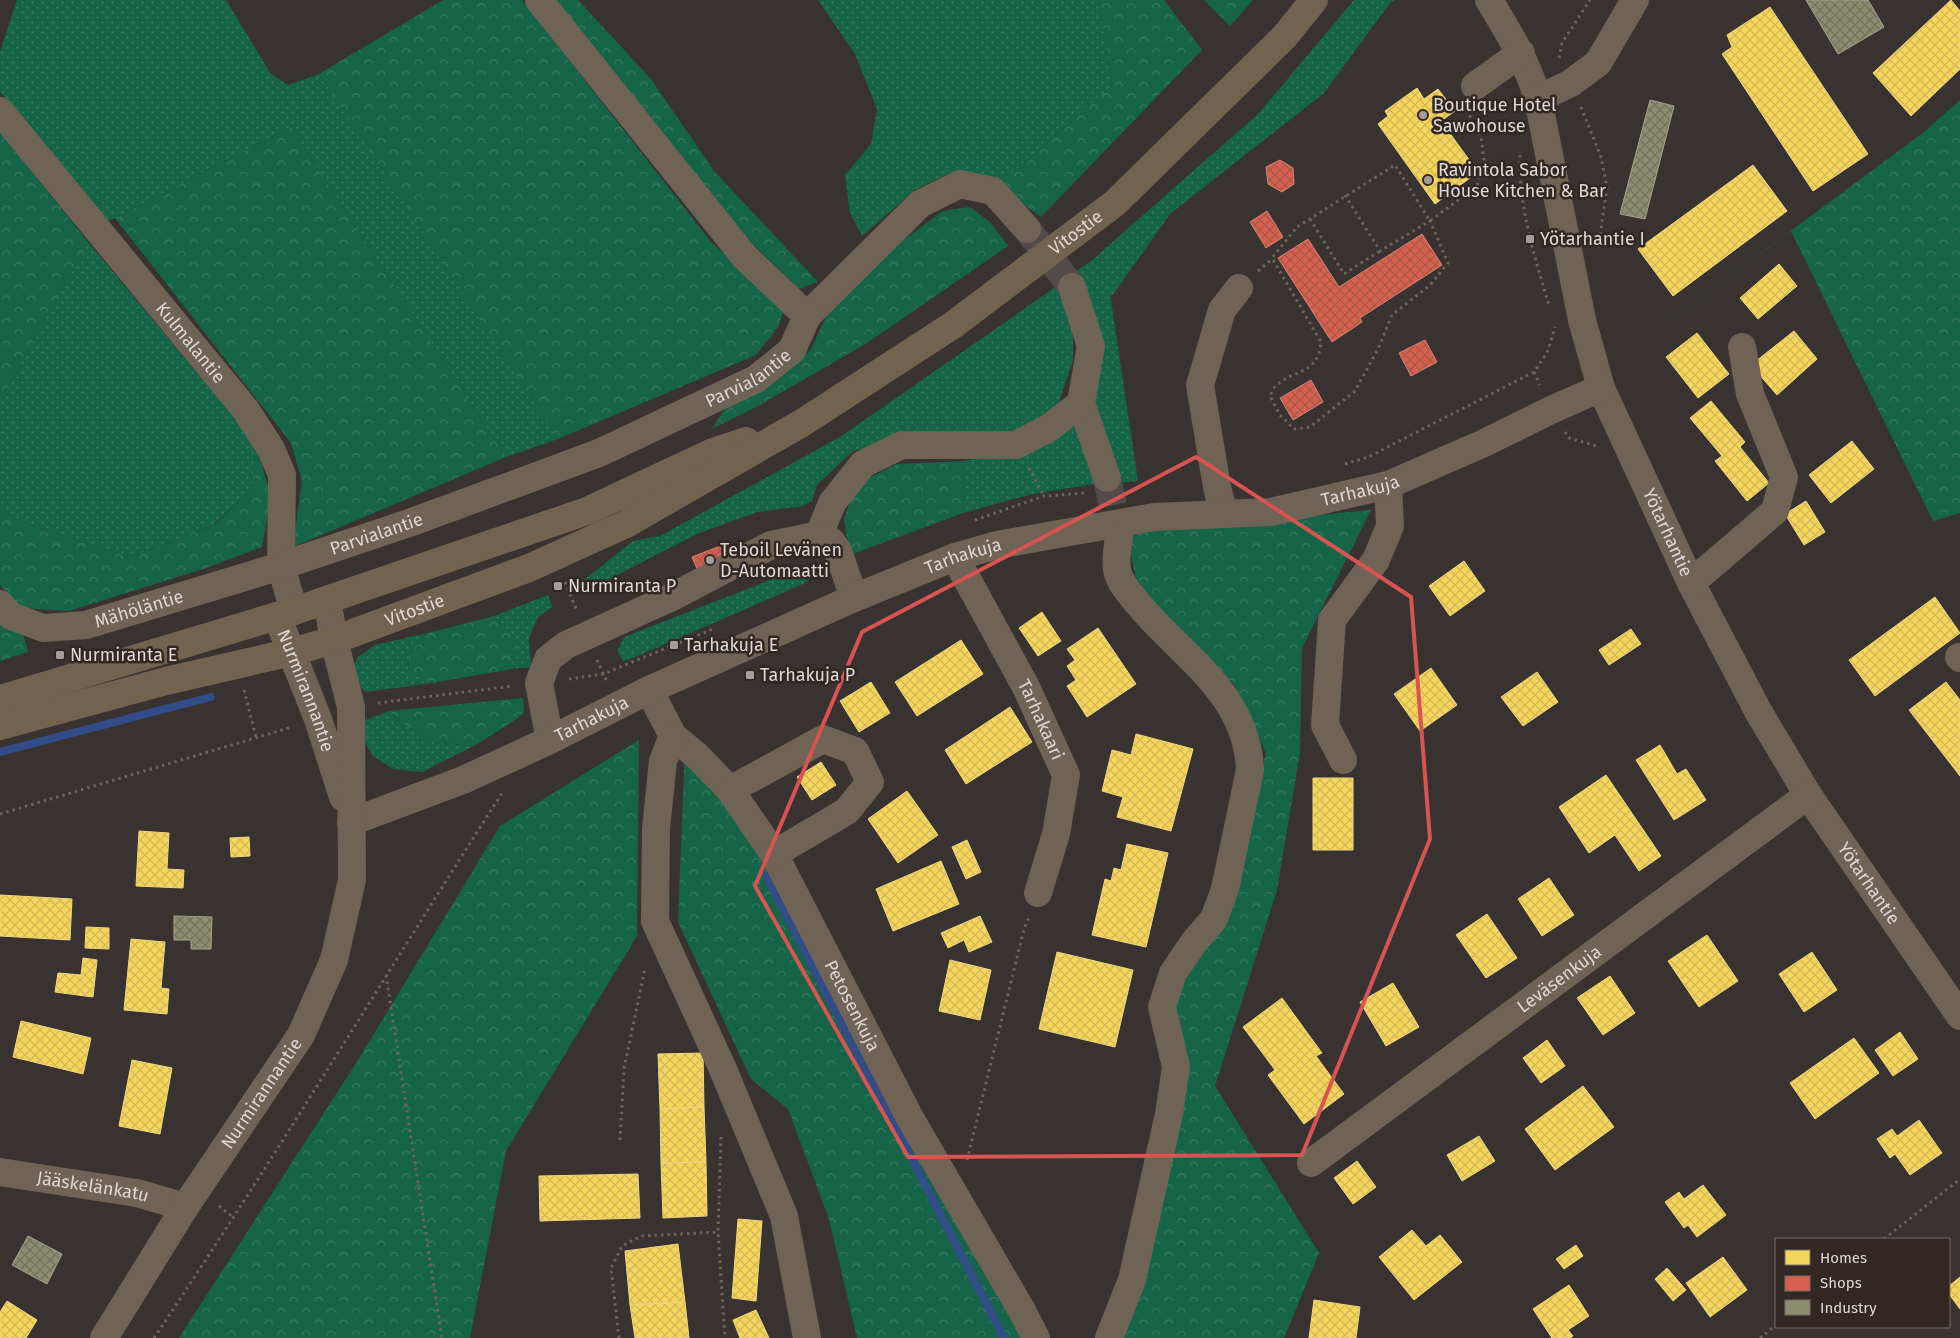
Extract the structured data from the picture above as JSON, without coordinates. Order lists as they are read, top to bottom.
{
  "streets": {
    "main road": ["Vitostie"],
    "street": [
      "Kulmalantie",
      "Parvialantie",
      "Tarhakuja",
      "Yötarhantie",
      "Mähöläntie",
      "Nurmirannantie",
      "Tarhakaari",
      "Leväsenkuja",
      "Petosenkuja",
      "Jääskelänkatu"
    ]
  },
  "crossings": [
    ["Vitostie", "Kulmalantie"],
    ["Vitostie", "Nurmirannantie"],
    ["Kulmalantie", "Parvialantie"],
    ["Kulmalantie", "Mähöläntie"],
    ["Kulmalantie", "Nurmirannantie"],
    ["Parvialantie", "Mähöläntie"],
    ["Tarhakuja", "Yötarhantie"],
    ["Tarhakuja", "Nurmirannantie"],
    ["Tarhakuja", "Tarhakaari"],
    ["Tarhakuja", "Petosenkuja"],
    ["Yötarhantie", "Leväsenkuja"],
    ["Nurmirannantie", "Jääskelänkatu"]
  ],
  "places": {
    "other": ["Boutique Hotel Sawohouse", "Ravintola Sabor House Kitchen & Bar", "Teboil Levänen D-Automaatti"],
    "transit": [
      "Yötarhantie I",
      "Nurmiranta P",
      "Tarhakuja E",
      "Nurmiranta E",
      "Tarhakuja P"
    ]
  },
  "legend": ["Homes", "Shops", "Industry"]
}
